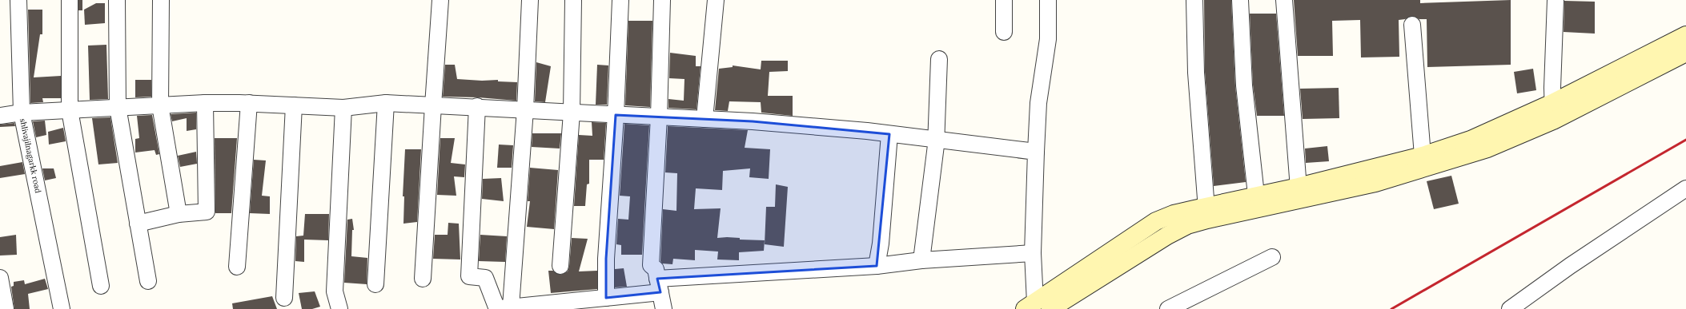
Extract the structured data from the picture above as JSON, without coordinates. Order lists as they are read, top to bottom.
{
  "streets": {
    "street": ["shlivajilnagarkk road"]
  }
}
